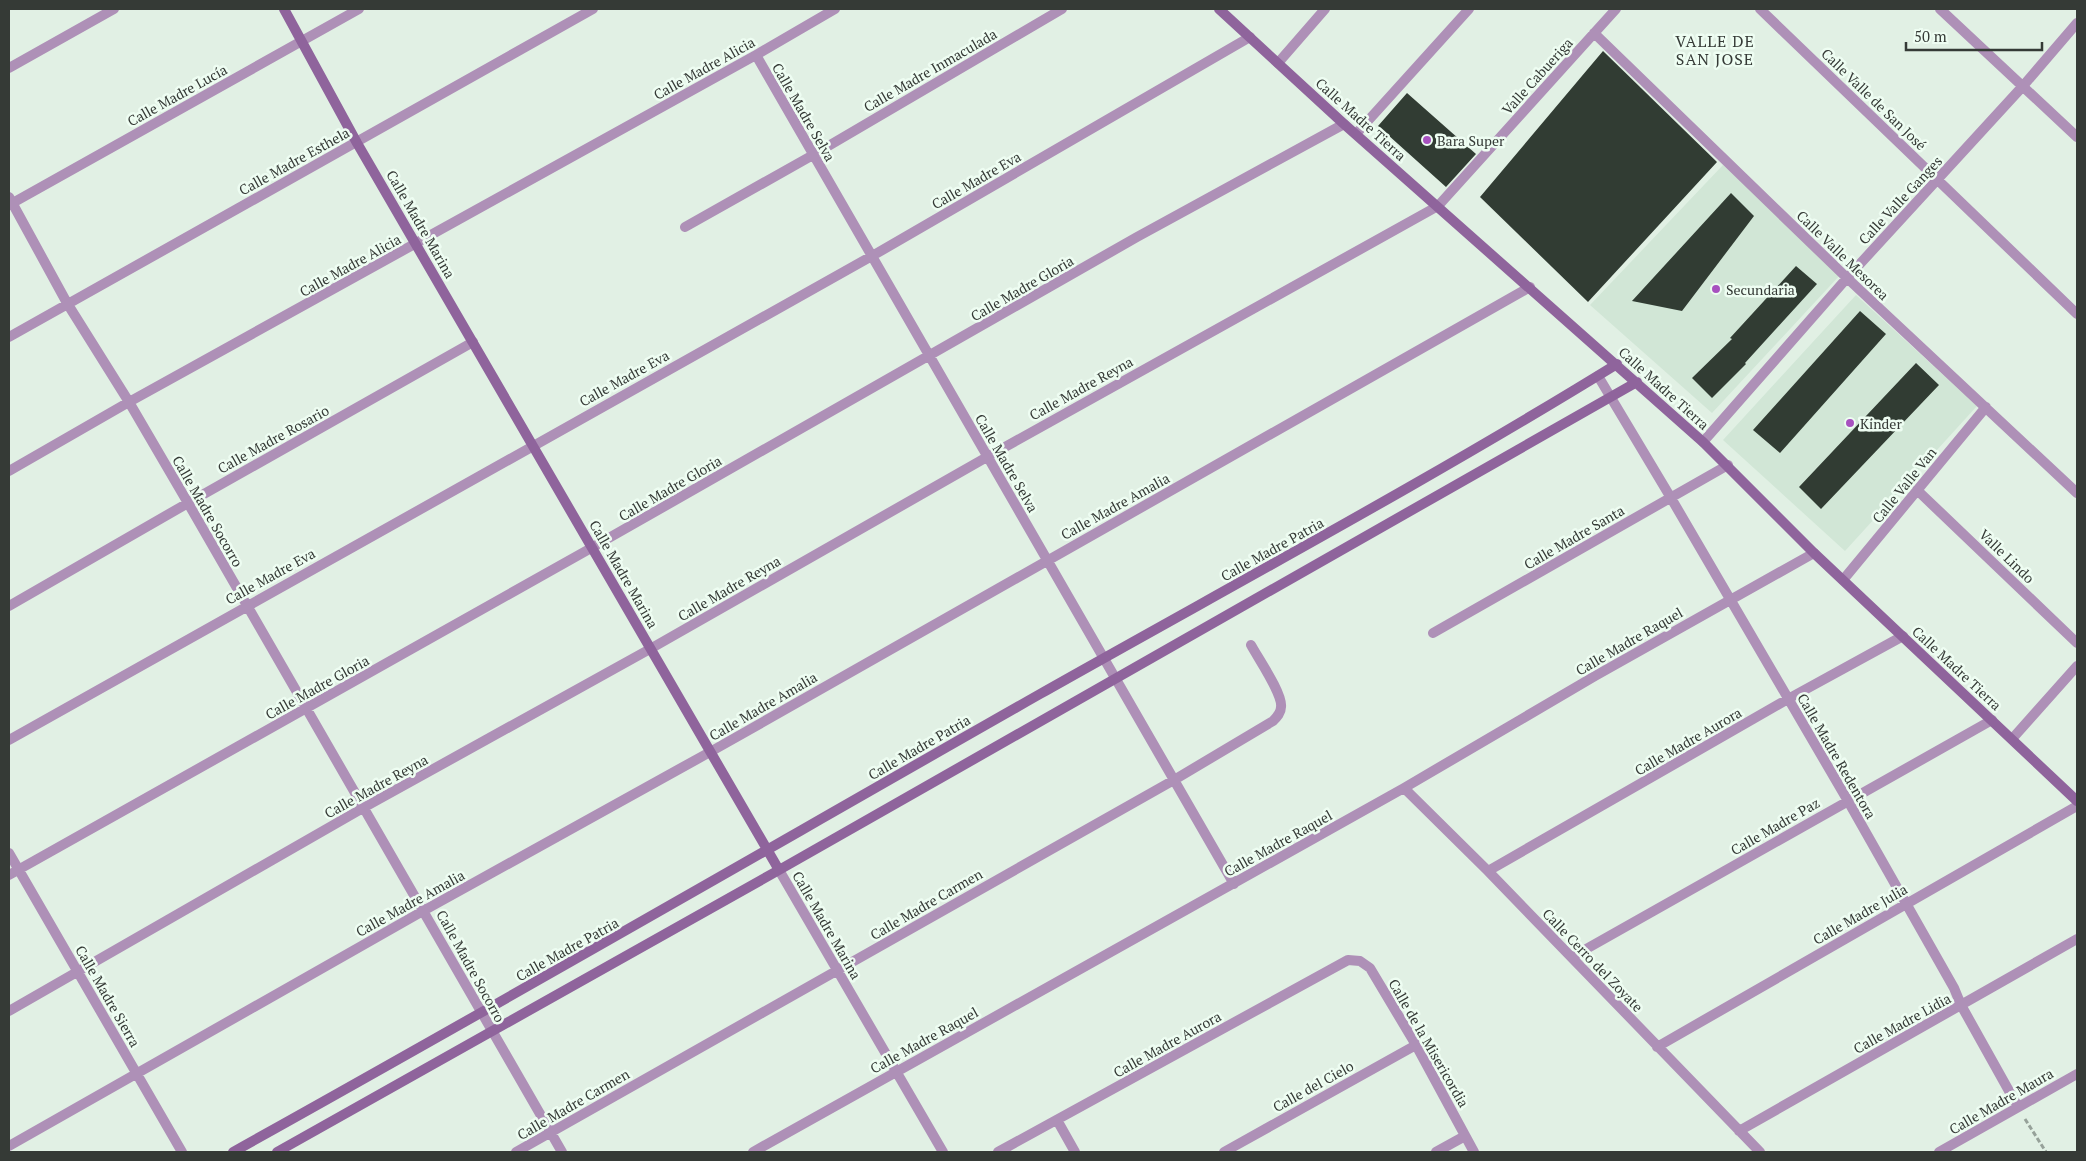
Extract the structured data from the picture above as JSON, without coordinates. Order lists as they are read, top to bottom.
{
  "streets": {
    "street": [
      "Calle Madre Alicia",
      "Calle Madre Inmaculada",
      "Valle Cabueriga",
      "Calle Madre Lucía",
      "Calle Valle de San José",
      "Calle Madre Selva",
      "Calle Madre Tierra",
      "Calle Madre Esthela",
      "Calle Madre Eva",
      "Calle Valle Ganges",
      "Calle Madre Marina",
      "Calle Valle Mesorea",
      "Calle Madre Gloria",
      "Calle Madre Reyna",
      "Calle Madre Rosario",
      "Calle Valle Van",
      "Calle Madre Amalia",
      "Calle Madre Socorro",
      "Calle Madre Santa",
      "Calle Madre Patria",
      "Valle Lindo",
      "Calle Madre Raquel",
      "Calle Madre Aurora",
      "Calle Madre Redentora",
      "Calle Madre Paz",
      "Calle Madre Carmen",
      "Calle Madre Julia",
      "Calle Cerro del Zoyate",
      "Calle Madre Sierra",
      "Calle Madre Lidia",
      "Calle de la Misericordia",
      "Calle del Cielo",
      "Calle Madre Maura"
    ]
  },
  "crossings": [
    ["Calle Madre Alicia", "Calle Madre Selva"],
    ["Calle Madre Alicia", "Calle Madre Marina"],
    ["Calle Madre Alicia", "Calle Madre Socorro"],
    ["Calle Madre Inmaculada", "Calle Madre Selva"],
    ["Valle Cabueriga", "Calle Madre Tierra"],
    ["Valle Cabueriga", "Calle Valle Mesorea"],
    ["Valle Cabueriga", "Calle Madre Reyna"],
    ["Calle Madre Lucía", "Calle Madre Marina"],
    ["Calle Madre Lucía", "Calle Madre Socorro"],
    ["Calle Valle de San José", "Calle Valle Ganges"],
    ["Calle Madre Selva", "Calle Madre Eva"],
    ["Calle Madre Selva", "Calle Madre Gloria"],
    ["Calle Madre Selva", "Calle Madre Reyna"],
    ["Calle Madre Selva", "Calle Madre Amalia"],
    ["Calle Madre Selva", "Calle Madre Patria"],
    ["Calle Madre Selva", "Calle Madre Raquel"],
    ["Calle Madre Selva", "Calle Madre Carmen"],
    ["Calle Madre Tierra", "Calle Madre Eva"],
    ["Calle Madre Tierra", "Calle Valle Ganges"],
    ["Calle Madre Tierra", "Calle Madre Gloria"],
    ["Calle Madre Tierra", "Calle Madre Reyna"],
    ["Calle Madre Tierra", "Calle Valle Van"],
    ["Calle Madre Tierra", "Calle Madre Amalia"],
    ["Calle Madre Tierra", "Calle Madre Santa"],
    ["Calle Madre Tierra", "Calle Madre Patria"],
    ["Calle Madre Tierra", "Calle Madre Raquel"],
    ["Calle Madre Tierra", "Calle Madre Aurora"],
    ["Calle Madre Tierra", "Calle Madre Paz"],
    ["Calle Madre Esthela", "Calle Madre Marina"],
    ["Calle Madre Esthela", "Calle Madre Socorro"],
    ["Calle Madre Eva", "Calle Madre Marina"],
    ["Calle Madre Eva", "Calle Madre Socorro"],
    ["Calle Valle Ganges", "Calle Valle Mesorea"],
    ["Calle Madre Marina", "Calle Madre Gloria"],
    ["Calle Madre Marina", "Calle Madre Reyna"],
    ["Calle Madre Marina", "Calle Madre Rosario"],
    ["Calle Madre Marina", "Calle Madre Amalia"],
    ["Calle Madre Marina", "Calle Madre Patria"],
    ["Calle Madre Marina", "Calle Madre Raquel"],
    ["Calle Madre Marina", "Calle Madre Carmen"],
    ["Calle Valle Mesorea", "Calle Valle Van"],
    ["Calle Madre Gloria", "Calle Madre Socorro"],
    ["Calle Madre Gloria", "Calle Madre Sierra"],
    ["Calle Madre Reyna", "Calle Madre Socorro"],
    ["Calle Madre Reyna", "Calle Madre Sierra"],
    ["Calle Madre Rosario", "Calle Madre Socorro"],
    ["Calle Valle Van", "Valle Lindo"],
    ["Calle Madre Amalia", "Calle Madre Socorro"],
    ["Calle Madre Amalia", "Calle Madre Sierra"],
    ["Calle Madre Socorro", "Calle Madre Patria"],
    ["Calle Madre Socorro", "Calle Madre Carmen"],
    ["Calle Madre Santa", "Calle Madre Redentora"],
    ["Calle Madre Patria", "Calle Madre Redentora"],
    ["Calle Madre Raquel", "Calle Madre Redentora"],
    ["Calle Madre Raquel", "Calle Cerro del Zoyate"],
    ["Calle Madre Aurora", "Calle Madre Redentora"],
    ["Calle Madre Aurora", "Calle Cerro del Zoyate"],
    ["Calle Madre Aurora", "Calle de la Misericordia"],
    ["Calle Madre Redentora", "Calle Madre Paz"],
    ["Calle Madre Redentora", "Calle Madre Julia"],
    ["Calle Madre Redentora", "Calle Madre Lidia"],
    ["Calle Madre Redentora", "Calle Madre Maura"],
    ["Calle Madre Paz", "Calle Cerro del Zoyate"],
    ["Calle Madre Julia", "Calle Cerro del Zoyate"],
    ["Calle Cerro del Zoyate", "Calle Madre Lidia"],
    ["Calle de la Misericordia", "Calle del Cielo"]
  ],
  "districts": ["VALLE DE SAN JOSE"],
  "places": ["Bara Super", "Secundaria", "Kinder"],
  "scale_bar": "50 m"
}
